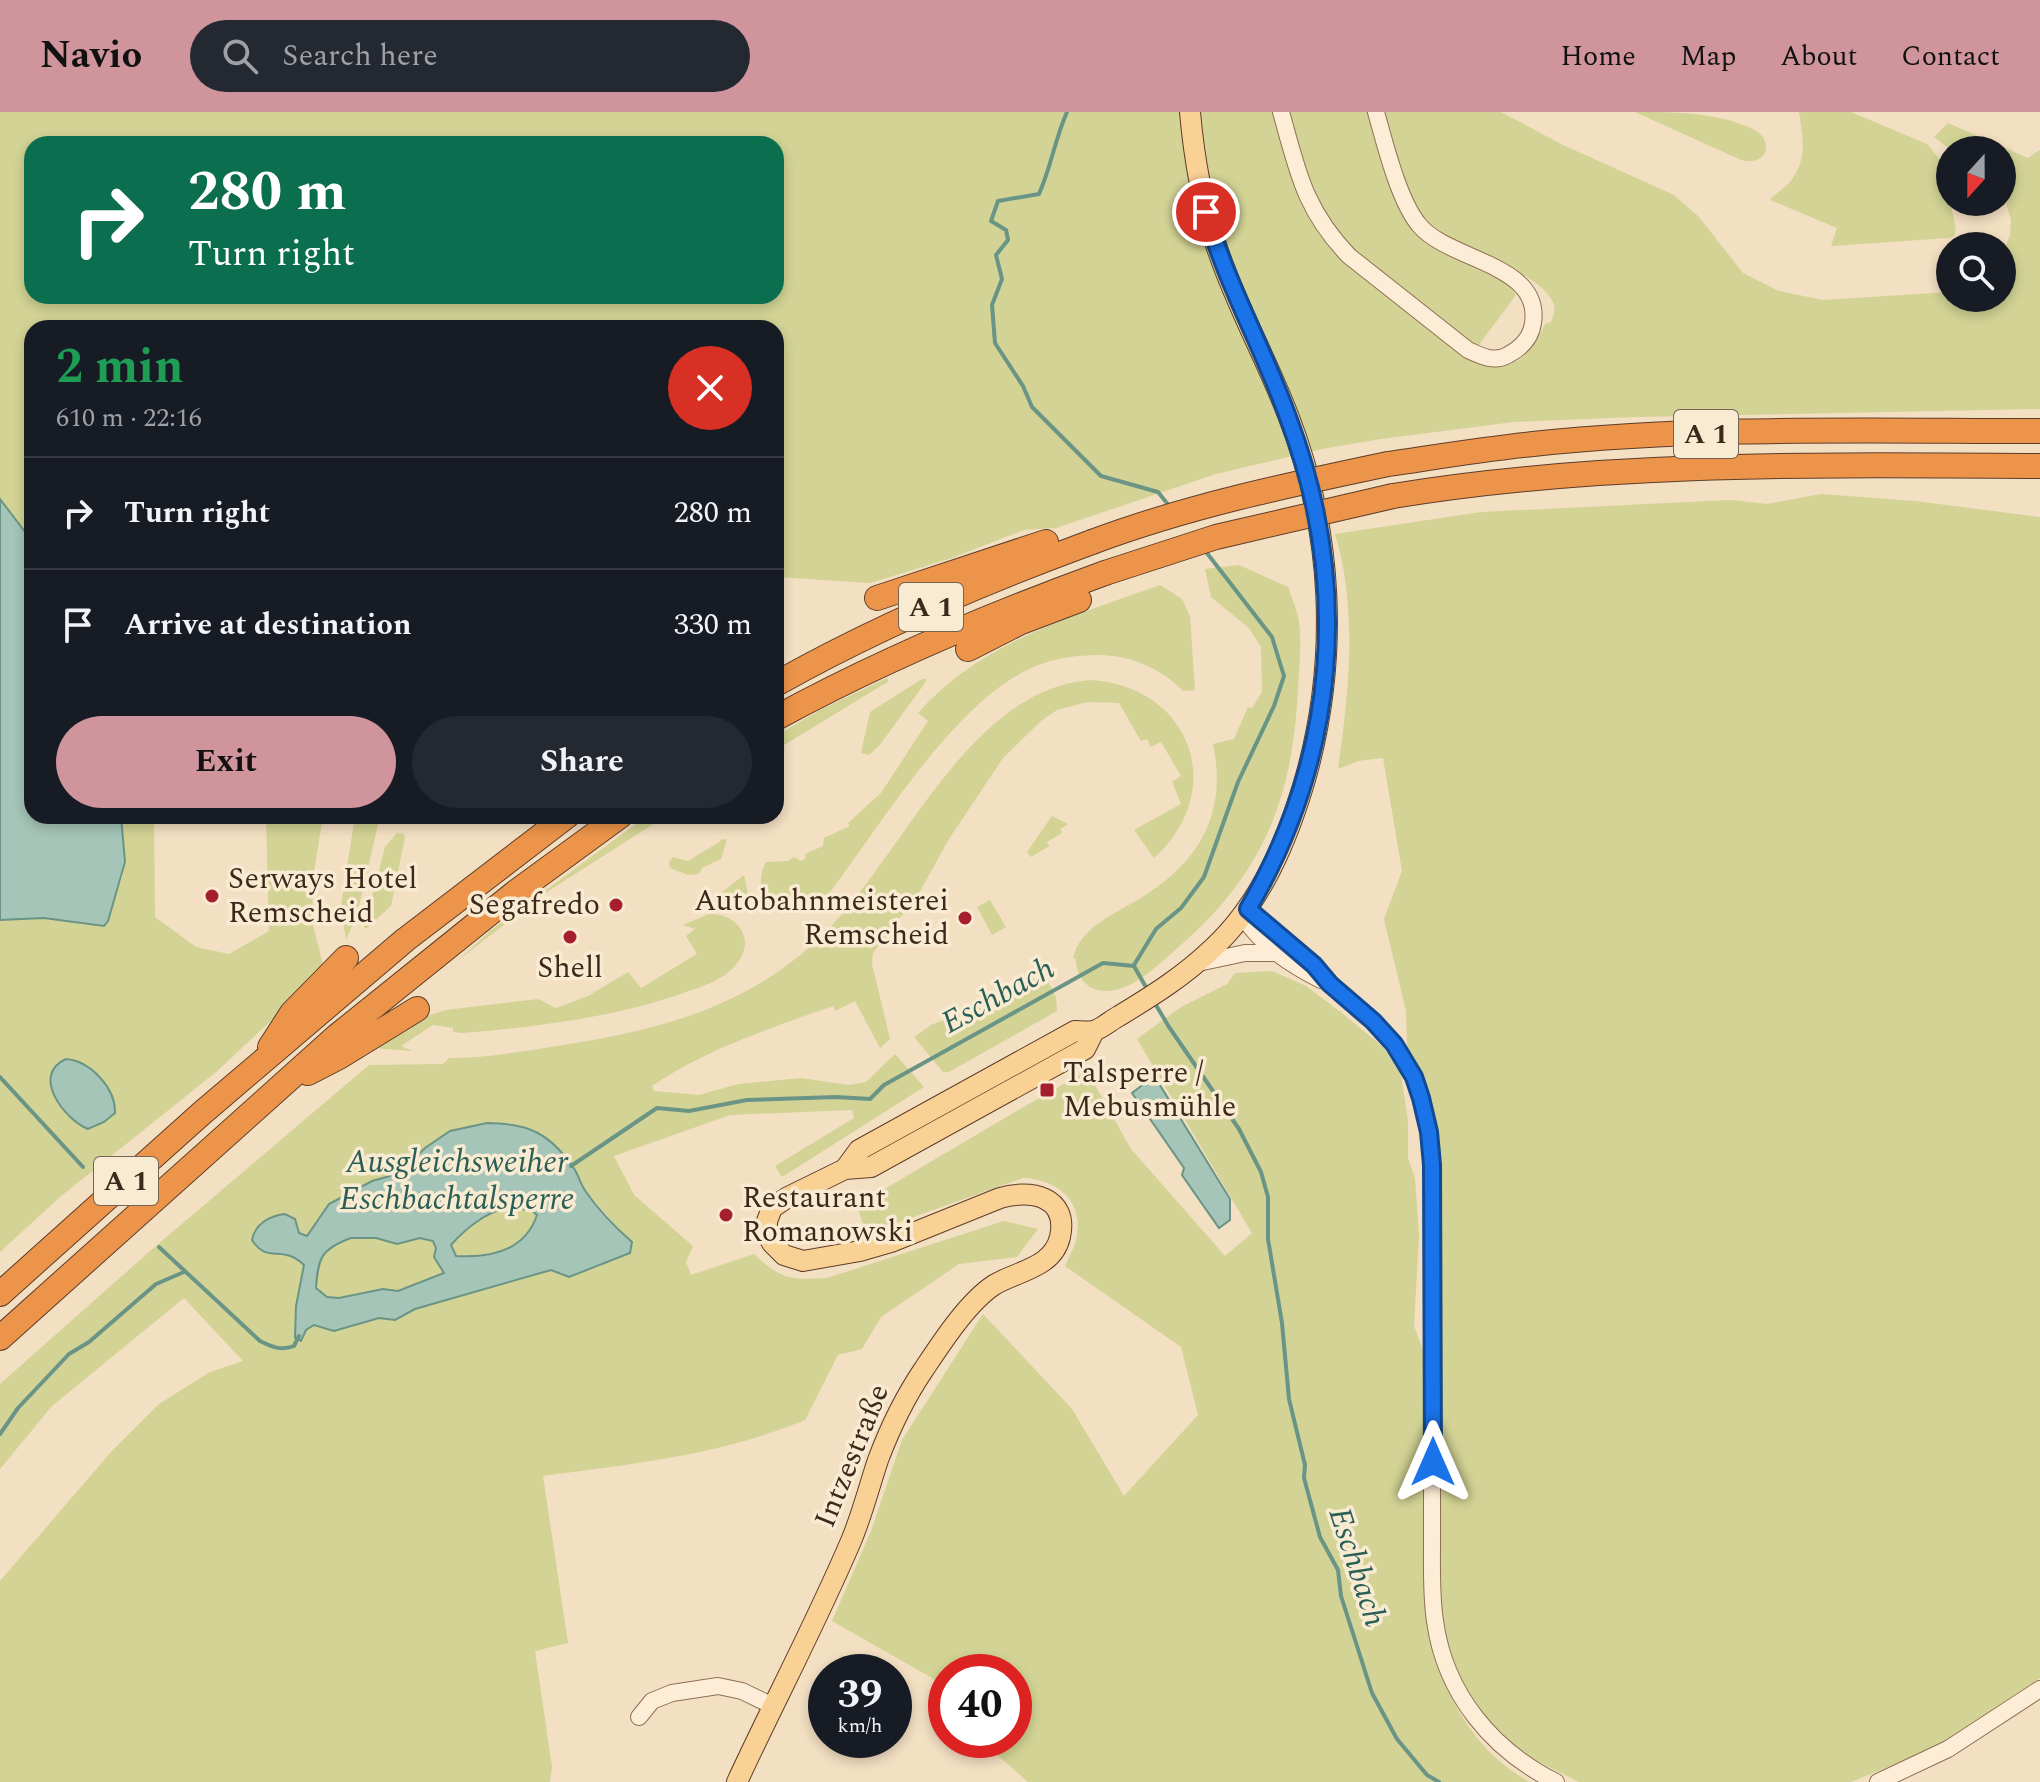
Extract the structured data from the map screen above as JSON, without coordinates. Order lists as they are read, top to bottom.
{
  "streets": {
    "highway": ["A 1"],
    "main road": ["Intzestraße"]
  },
  "water": ["Eschbach", "Ausgleichsweiher Eschbachtalsperre"],
  "places": {
    "other": [
      "Serways Hotel Remscheid",
      "Segafredo",
      "Autobahnmeisterei Remscheid",
      "Shell",
      "Restaurant Romanowski"
    ],
    "transit": ["Talsperre / Mebusmühle"]
  },
  "north": "bottom",
  "page": {
    "header": "Navio",
    "search": "Search here",
    "nav": [
      "Home",
      "Map",
      "About",
      "Contact"
    ],
    "turn": ["280 m", "Turn right"],
    "heading": ["2 min", "610 m · 22:16"],
    "list": [
      {
        "name": "Turn right",
        "value": "280 m"
      },
      {
        "name": "Arrive at destination",
        "value": "330 m"
      }
    ],
    "buttons": ["Exit", "Share"],
    "speed": "39 km/h",
    "limit": "40"
  }
}
